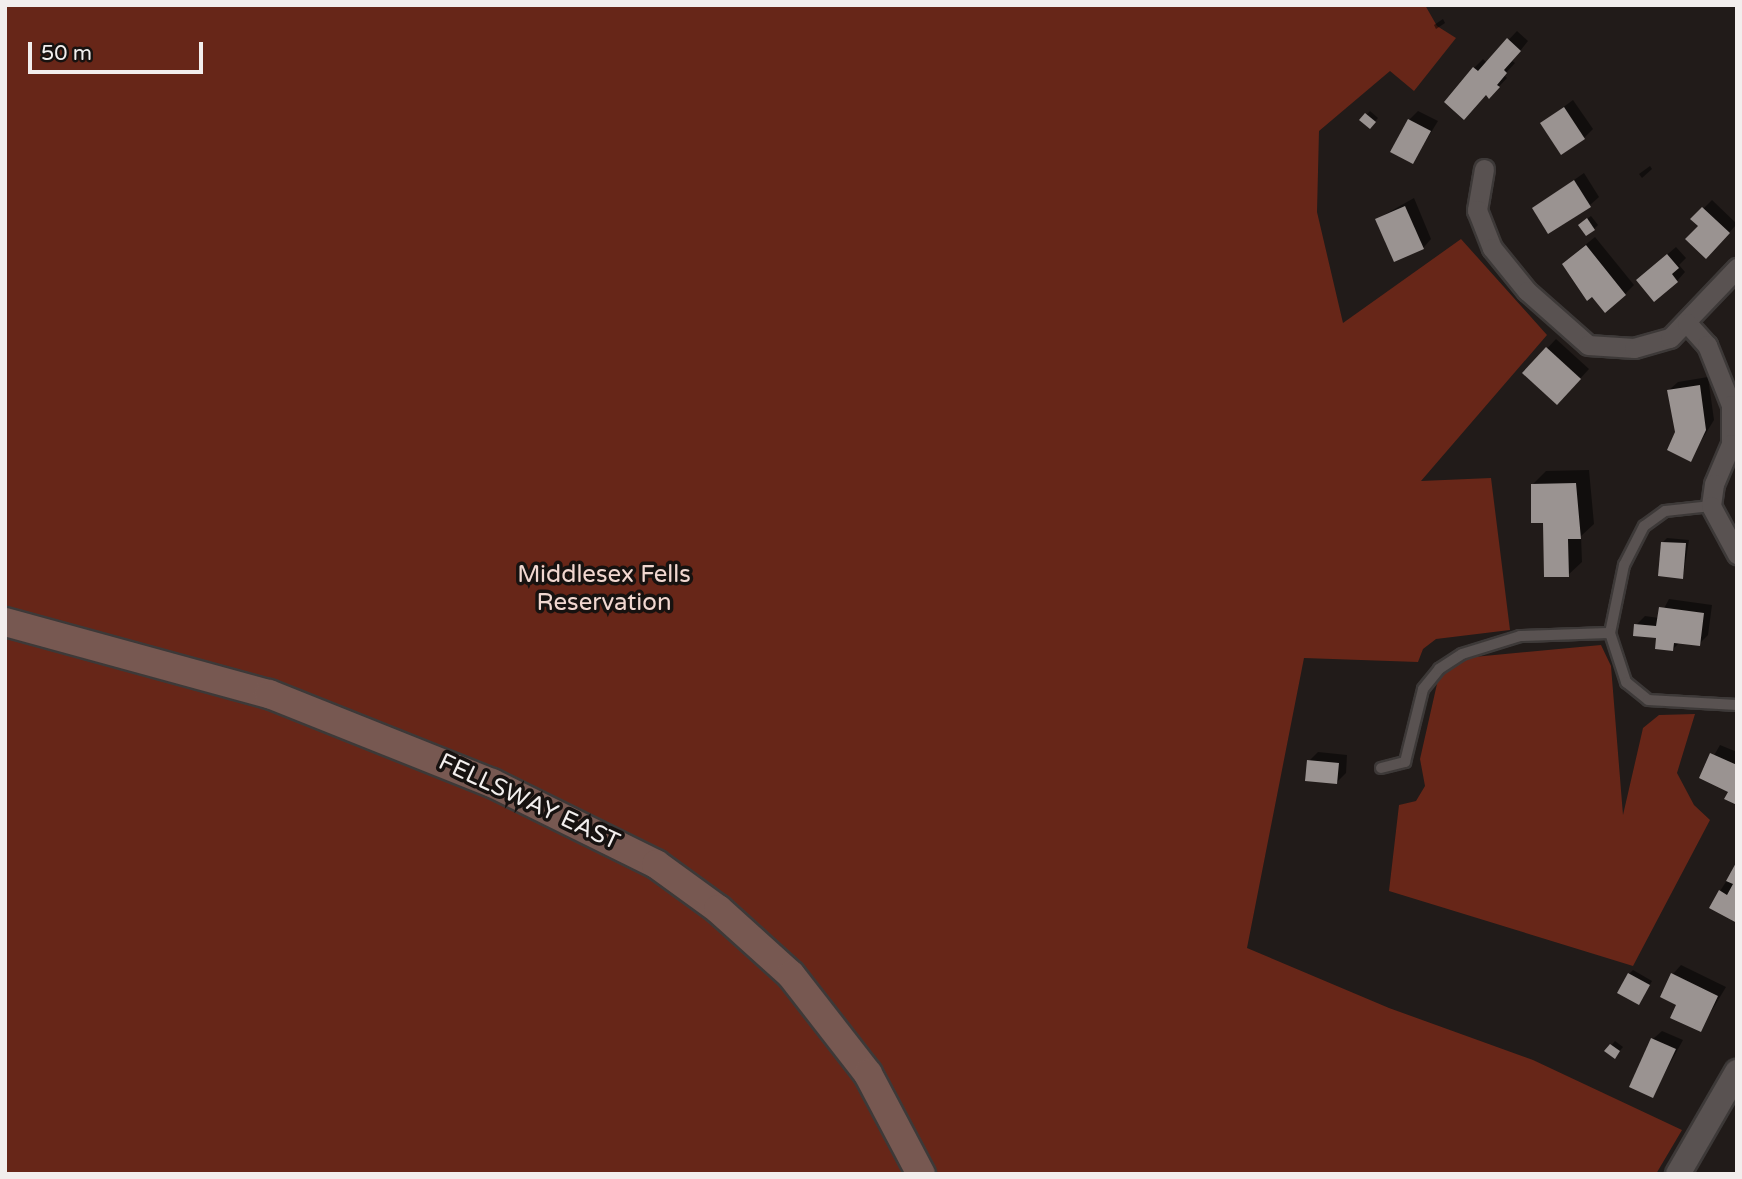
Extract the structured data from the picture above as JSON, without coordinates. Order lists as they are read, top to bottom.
{
  "streets": {
    "main road": ["FELLSWAY EAST"]
  },
  "parks": ["Middlesex Fells Reservation"],
  "scale_bar": "50 m"
}
